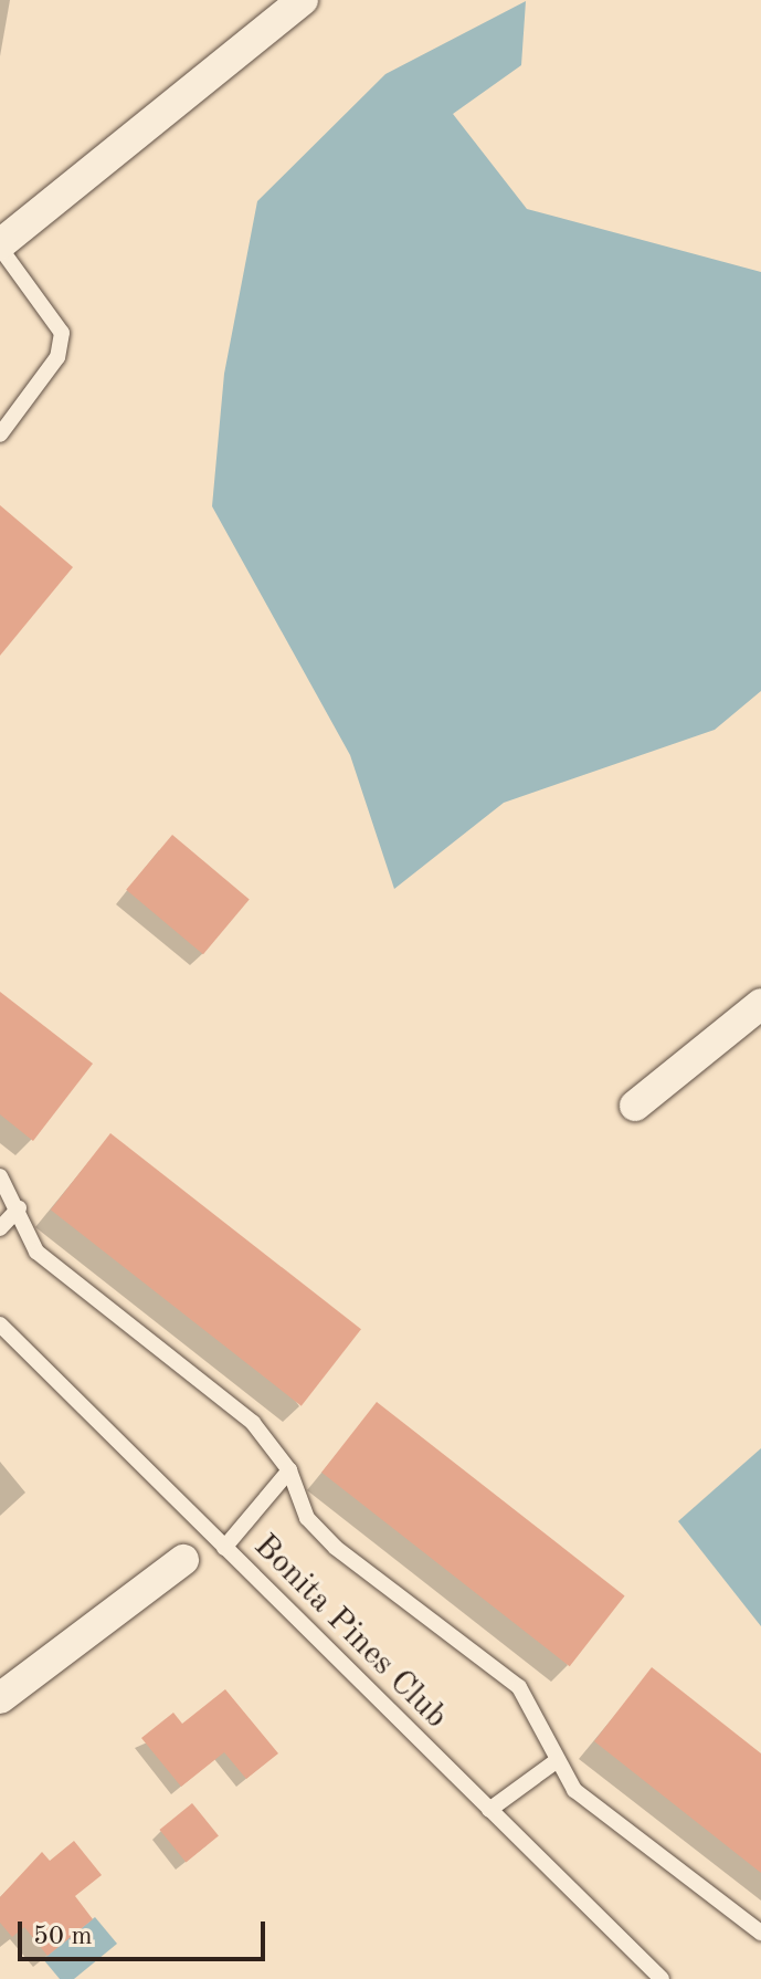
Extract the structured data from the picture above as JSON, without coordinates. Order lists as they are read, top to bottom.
{
  "streets": {
    "lane": ["Bonita Pines Club"]
  },
  "scale_bar": "50 m"
}
